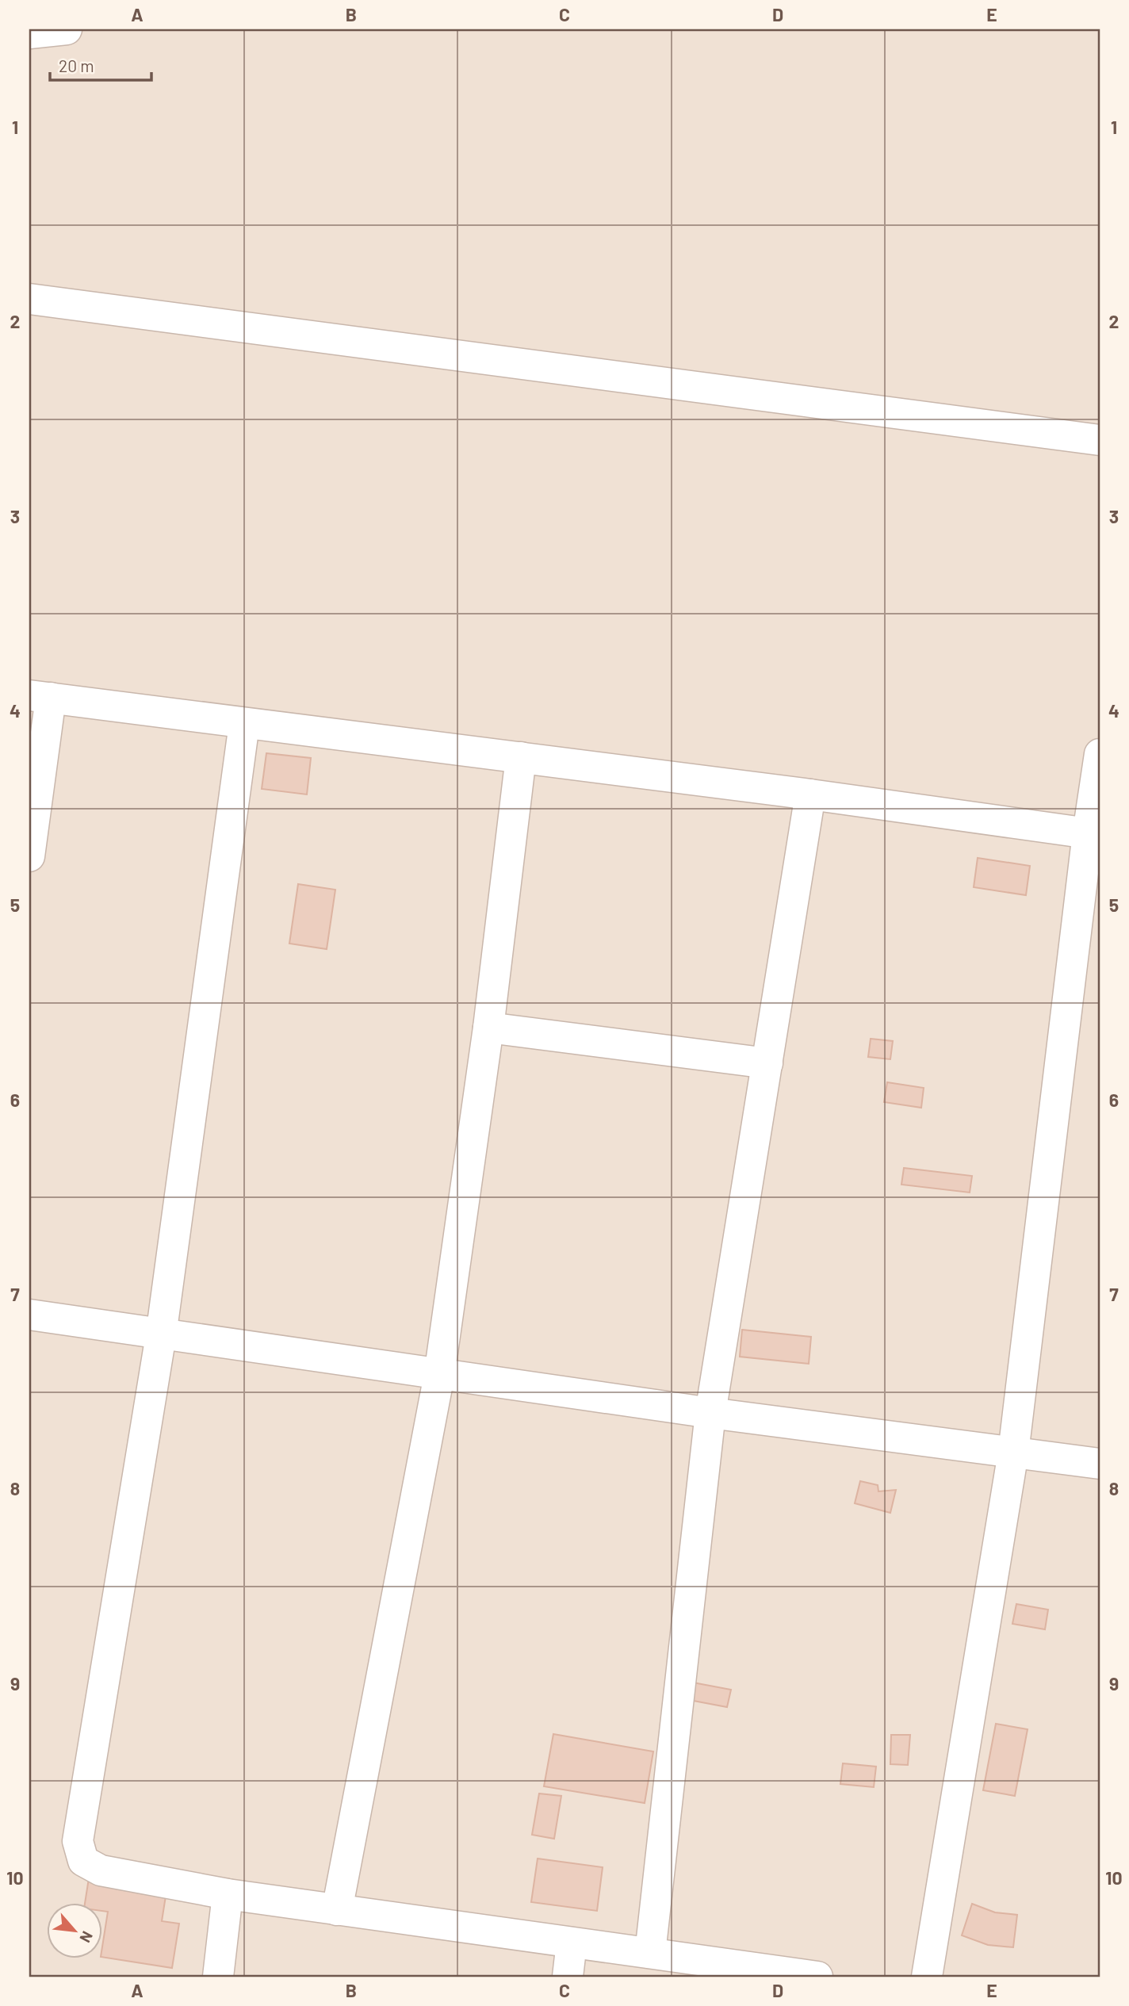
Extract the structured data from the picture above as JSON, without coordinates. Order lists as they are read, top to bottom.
{
  "scale_bar": "20 m",
  "north": "bottom right",
  "grid": {
    "columns": [
      "A",
      "B",
      "C",
      "D",
      "E"
    ],
    "rows": [
      "1",
      "2",
      "3",
      "4",
      "5",
      "6",
      "7",
      "8",
      "9",
      "10"
    ]
  }
}
